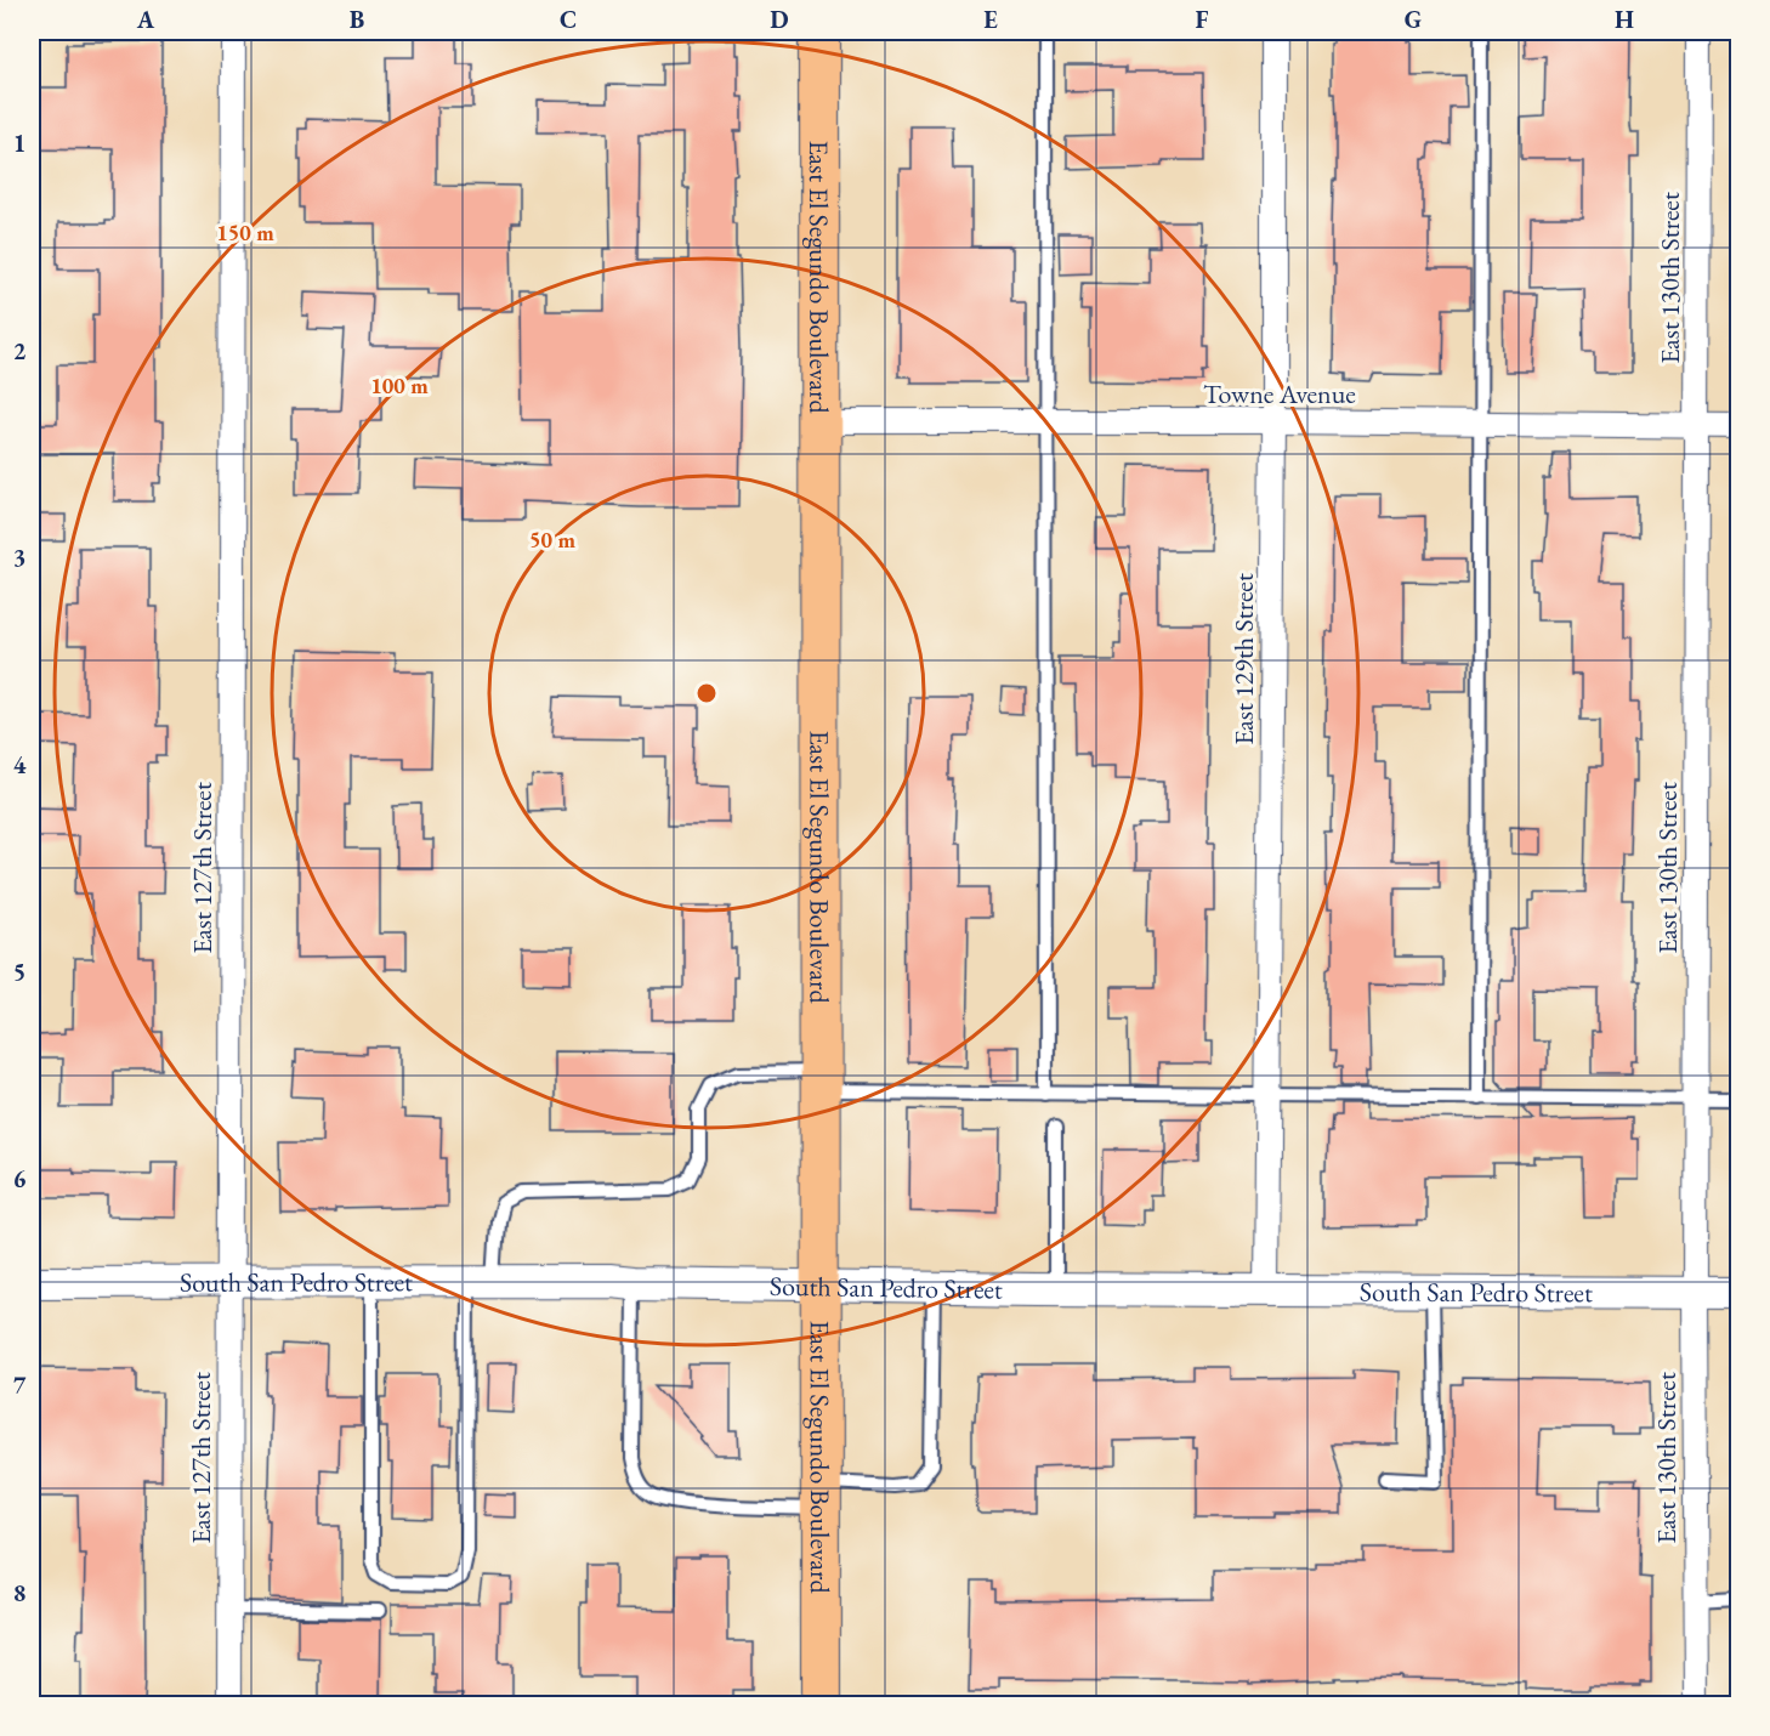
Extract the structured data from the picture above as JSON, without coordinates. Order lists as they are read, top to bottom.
{
  "streets": {
    "main road": ["East El Segundo Boulevard"],
    "street": [
      "East 130th Street",
      "Towne Avenue",
      "East 129th Street",
      "East 127th Street",
      "South San Pedro Street"
    ]
  },
  "crossings": [
    ["East El Segundo Boulevard", "Towne Avenue"],
    ["East El Segundo Boulevard", "South San Pedro Street"],
    ["East 130th Street", "Towne Avenue"],
    ["East 130th Street", "South San Pedro Street"],
    ["Towne Avenue", "East 129th Street"],
    ["East 129th Street", "South San Pedro Street"],
    ["East 127th Street", "South San Pedro Street"]
  ],
  "grid": {
    "columns": [
      "A",
      "B",
      "C",
      "D",
      "E",
      "F",
      "G",
      "H"
    ],
    "rows": [
      "1",
      "2",
      "3",
      "4",
      "5",
      "6",
      "7",
      "8"
    ]
  },
  "rings": ["150 m", "100 m", "50 m"]
}
